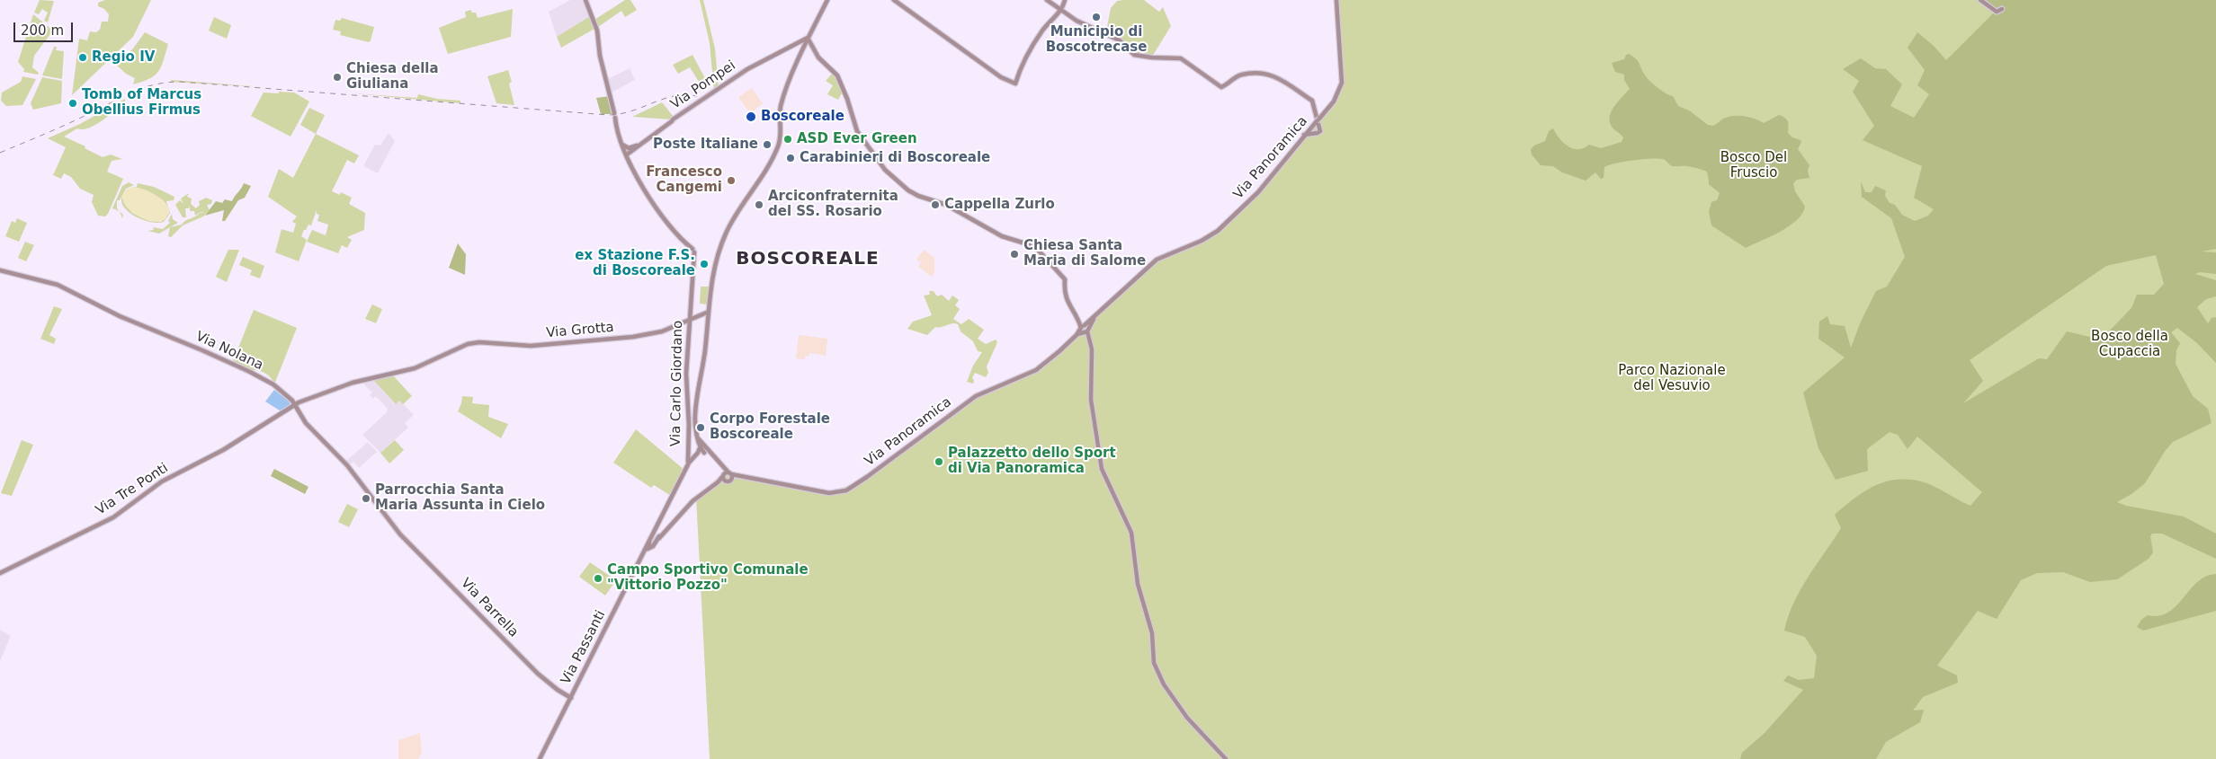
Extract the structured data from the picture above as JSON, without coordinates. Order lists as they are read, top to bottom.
{
  "streets": {
    "street": [
      "Via Pompei",
      "Via Panoramica",
      "Via Grotta",
      "Via Nolana",
      "Via Carlo Giordano",
      "Via Tre Ponti",
      "Via Parrella",
      "Via Passanti"
    ]
  },
  "crossings": [
    ["Via Pompei", "Via Carlo Giordano"],
    ["Via Panoramica", "Via Grotta"],
    ["Via Panoramica", "Via Passanti"],
    ["Via Grotta", "Via Nolana"],
    ["Via Grotta", "Via Carlo Giordano"],
    ["Via Grotta", "Via Tre Ponti"],
    ["Via Nolana", "Via Tre Ponti"],
    ["Via Nolana", "Via Parrella"],
    ["Via Carlo Giordano", "Via Passanti"],
    ["Via Parrella", "Via Passanti"]
  ],
  "districts": ["BOSCOREALE"],
  "parks": ["Bosco Del Fruscio", "Bosco della Cupaccia", "Parco Nazionale del Vesuvio"],
  "places": [
    "Municipio di Boscotrecase",
    "Regio IV",
    "Chiesa della Giuliana",
    "Tomb of Marcus Obellius Firmus",
    "Boscoreale",
    "ASD Ever Green",
    "Poste Italiane",
    "Carabinieri di Boscoreale",
    "Francesco Cangemi",
    "Arciconfraternita del SS. Rosario",
    "Cappella Zurlo",
    "Chiesa Santa Maria di Salome",
    "ex Stazione F.S. di Boscoreale",
    "Corpo Forestale Boscoreale",
    "Palazzetto dello Sport di Via Panoramica",
    "Parrocchia Santa Maria Assunta in Cielo",
    "Campo Sportivo Comunale \"Vittorio Pozzo\""
  ],
  "scale_bar": "200 m"
}
